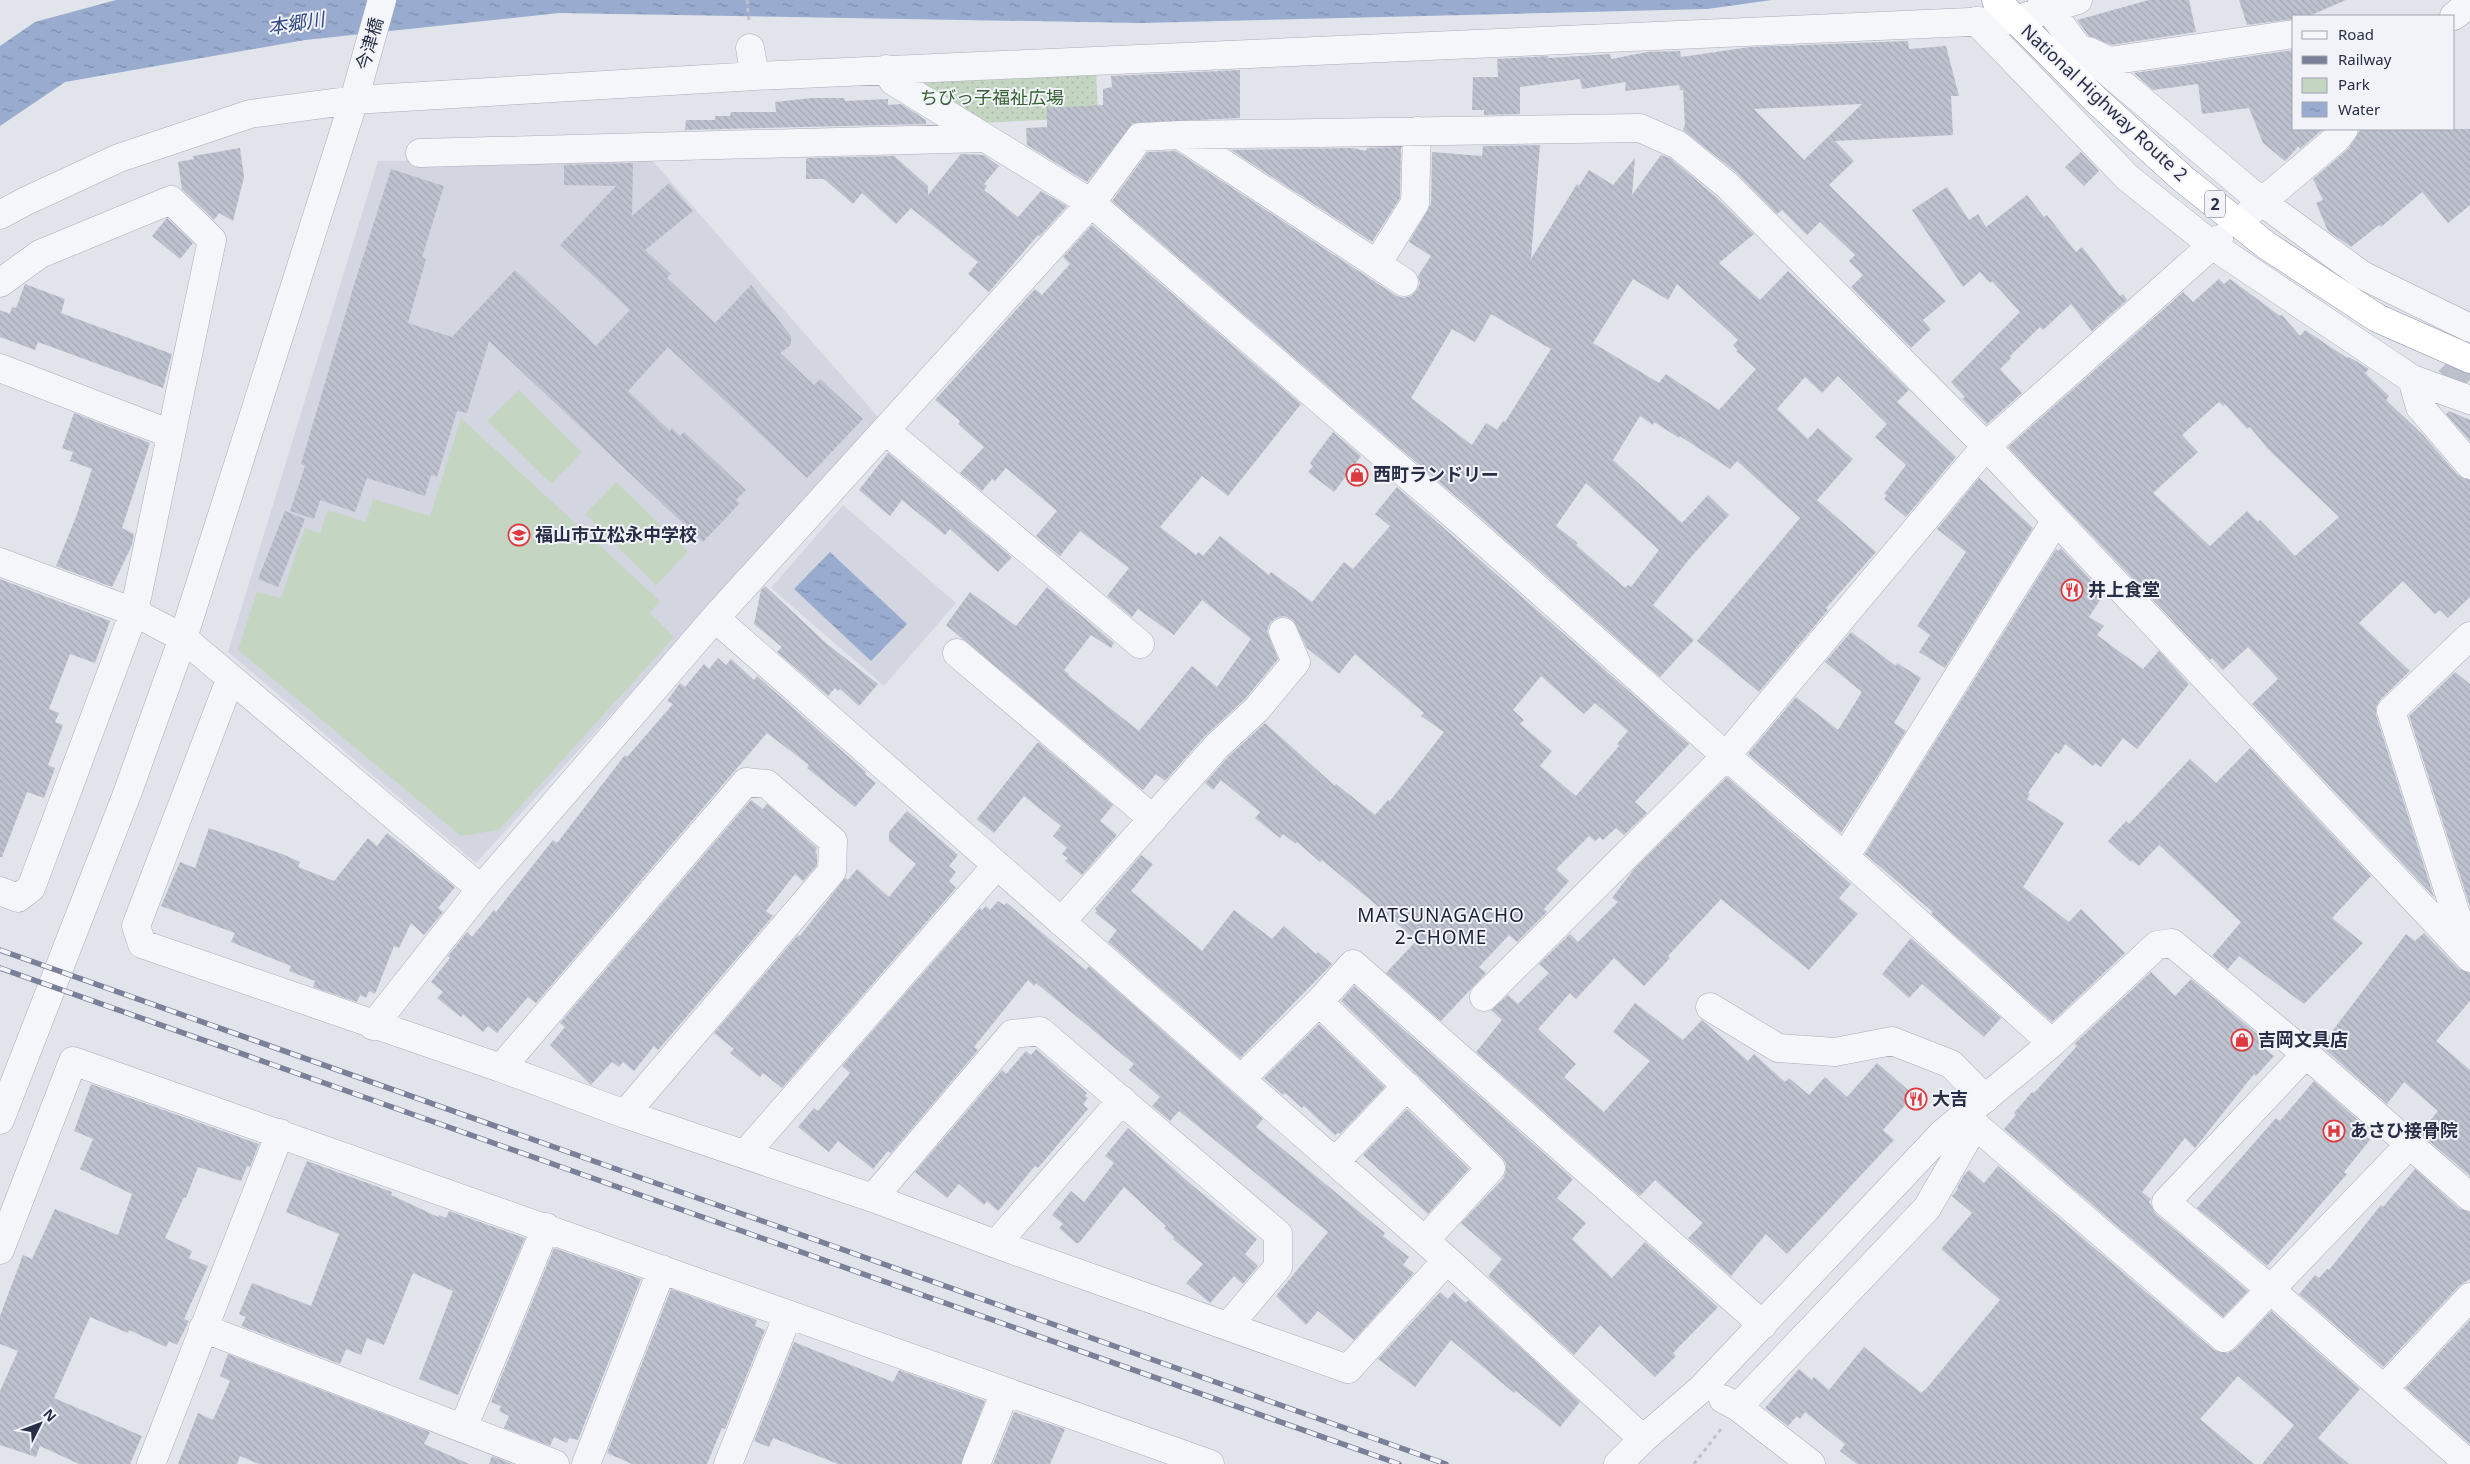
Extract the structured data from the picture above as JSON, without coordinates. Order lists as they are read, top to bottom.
{
  "streets": {
    "highway": ["National Highway Route 2", "2"],
    "street": ["今津橋"]
  },
  "districts": ["MATSUNAGACHO 2-CHOME"],
  "water": ["本郷川"],
  "parks": ["ちびっ子福祉広場"],
  "places": {
    "shop": ["西町ランドリー", "吉岡文具店"],
    "school or university": ["福山市立松永中学校"],
    "restaurant": ["井上食堂", "大吉"],
    "hospital": ["あさひ接骨院"]
  },
  "legend": [
    "Road",
    "Railway",
    "Park",
    "Water"
  ],
  "north": "top right"
}
